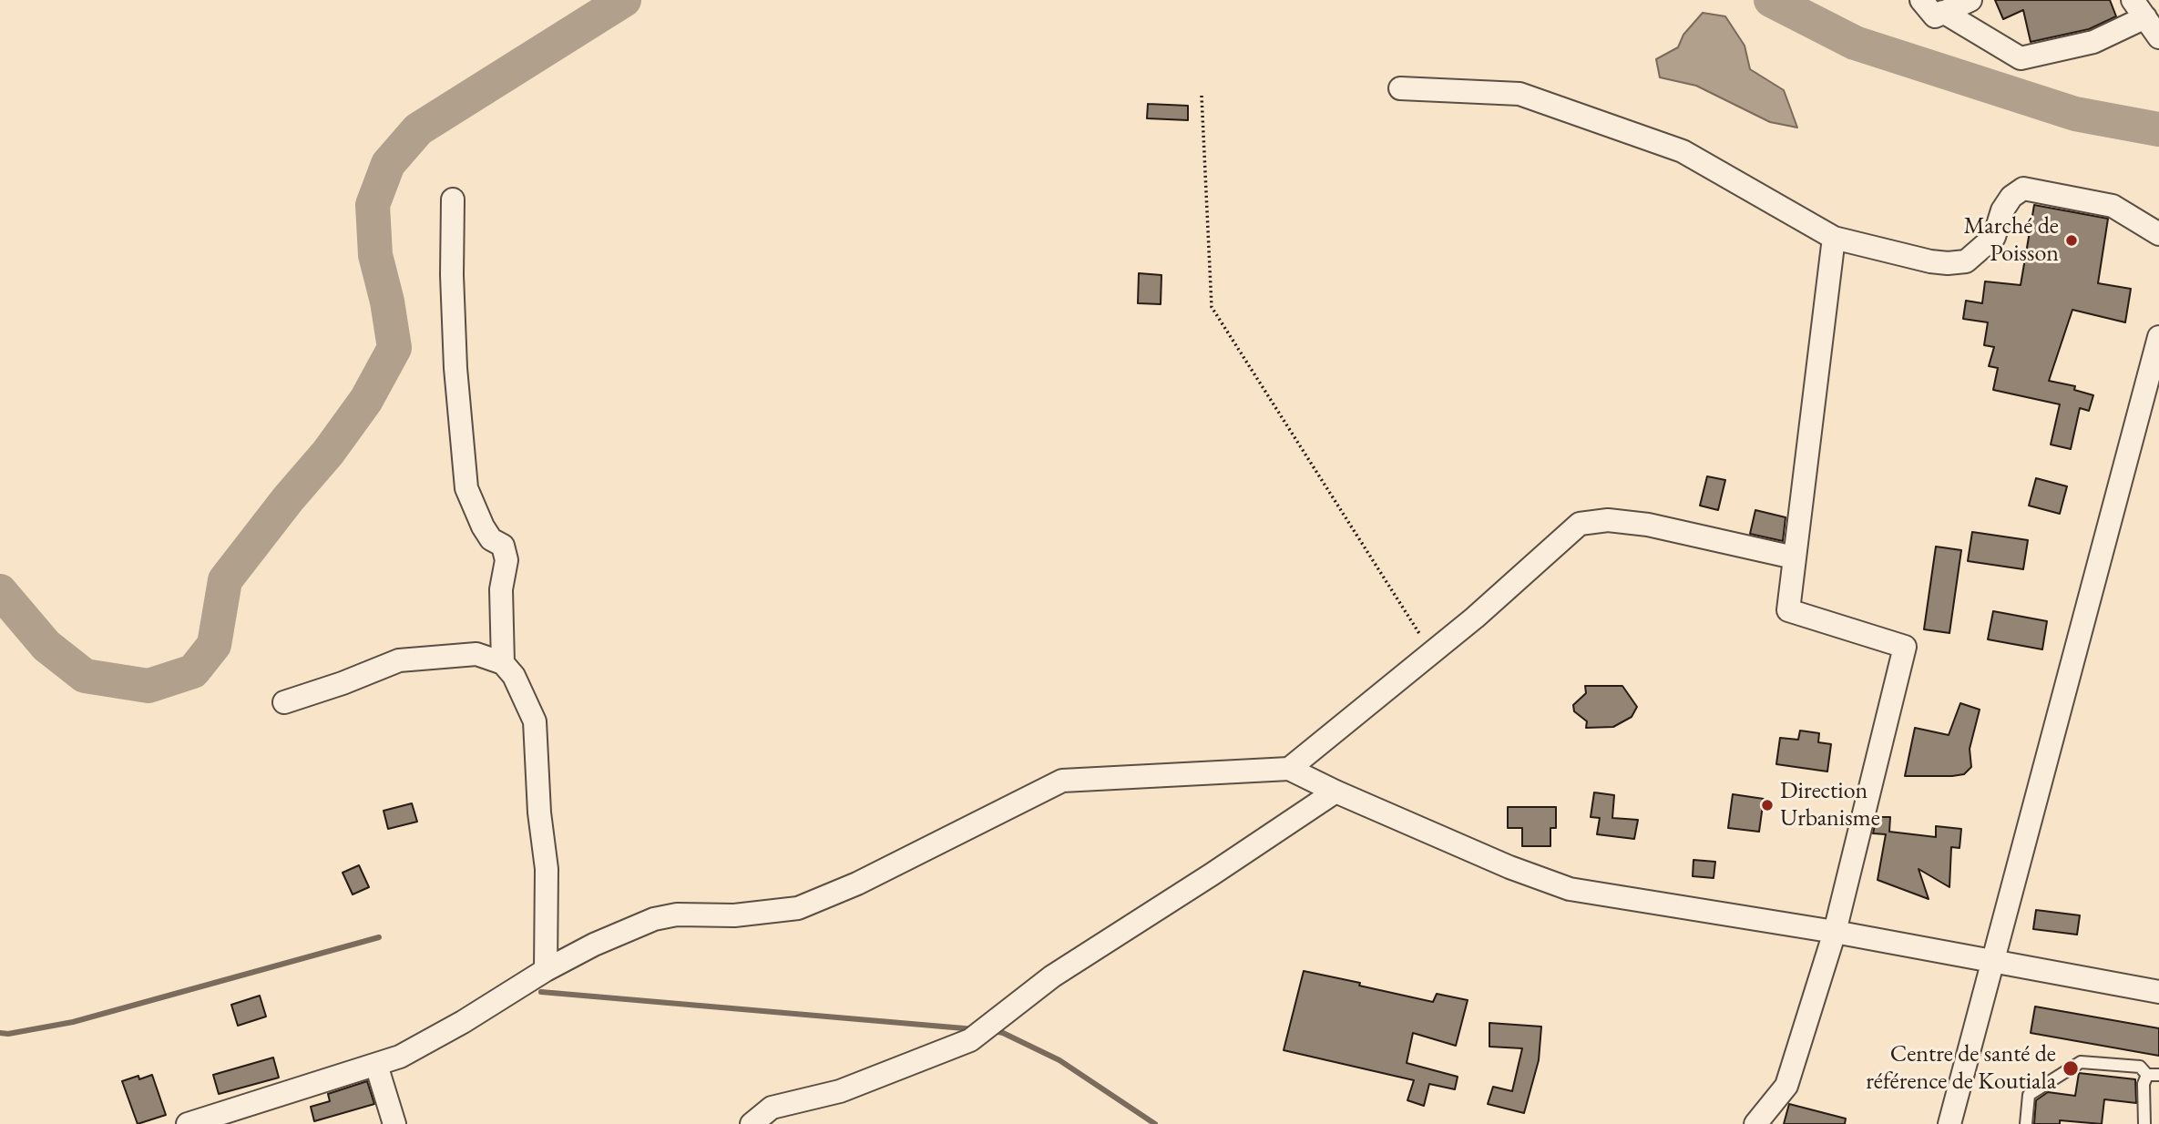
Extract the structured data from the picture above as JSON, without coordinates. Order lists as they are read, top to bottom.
{
  "places": ["Marché de Poisson", "Direction Urbanisme", "Centre de santé de référence de Koutiala"]
}
